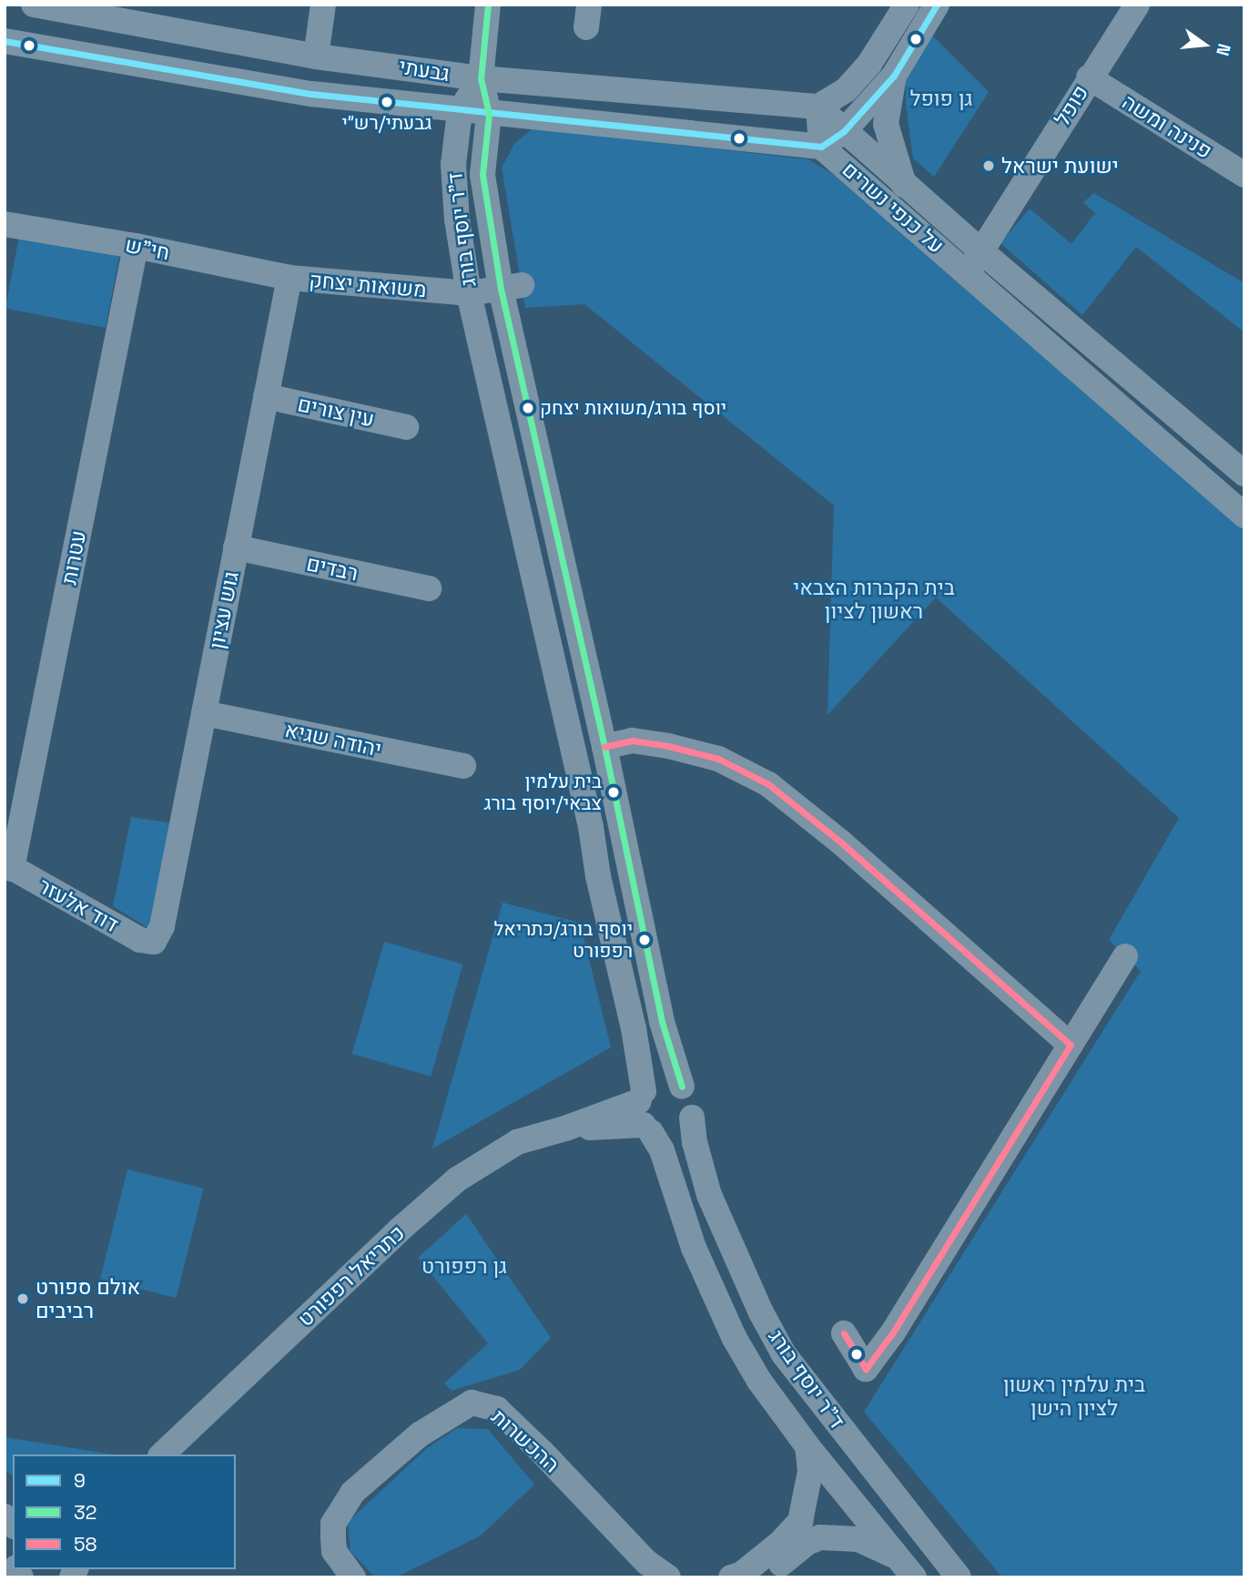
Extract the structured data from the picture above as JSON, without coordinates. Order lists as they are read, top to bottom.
{
  "streets": {
    "street": [
      "גבעתי",
      "פופל",
      "פנינה ומשה",
      "על כנפי נשרים",
      "ד\"ר יוסף בורג",
      "חי\"ש",
      "משואות יצחק",
      "עין צורים",
      "עטרות",
      "רבדים",
      "גוש עציון",
      "יהודה שגיא",
      "דוד אלעזר",
      "כתריאל רפפורט",
      "ההכשרות"
    ]
  },
  "crossings": [
    ["גבעתי", "על כנפי נשרים"],
    ["גבעתי", "ד\"ר יוסף בורג"],
    ["פופל", "פנינה ומשה"],
    ["פופל", "על כנפי נשרים"],
    ["ד\"ר יוסף בורג", "משואות יצחק"],
    ["ד\"ר יוסף בורג", "כתריאל רפפורט"],
    ["חי\"ש", "משואות יצחק"],
    ["חי\"ש", "עטרות"],
    ["חי\"ש", "גוש עציון"],
    ["משואות יצחק", "גוש עציון"],
    ["עין צורים", "גוש עציון"],
    ["עטרות", "דוד אלעזר"],
    ["רבדים", "גוש עציון"],
    ["גוש עציון", "יהודה שגיא"],
    ["גוש עציון", "דוד אלעזר"]
  ],
  "parks": [
    "גן פופל",
    "בית הקברות הצבאי ראשון לציון",
    "גן רפפורט",
    "בית עלמין ראשון לציון הישן"
  ],
  "places": [
    "גבעתי/רש״י",
    "ישועת ישראל",
    "יוסף בורג/משואות יצחק",
    "בית עלמין צבאי/יוסף בורג",
    "יוסף בורג/כתריאל רפפורט",
    "אולם ספורט רביבים"
  ],
  "lines": ["transit line 9", "transit line 32", "transit line 58"],
  "legend": ["9", "32", "58"],
  "north": "right"
}
